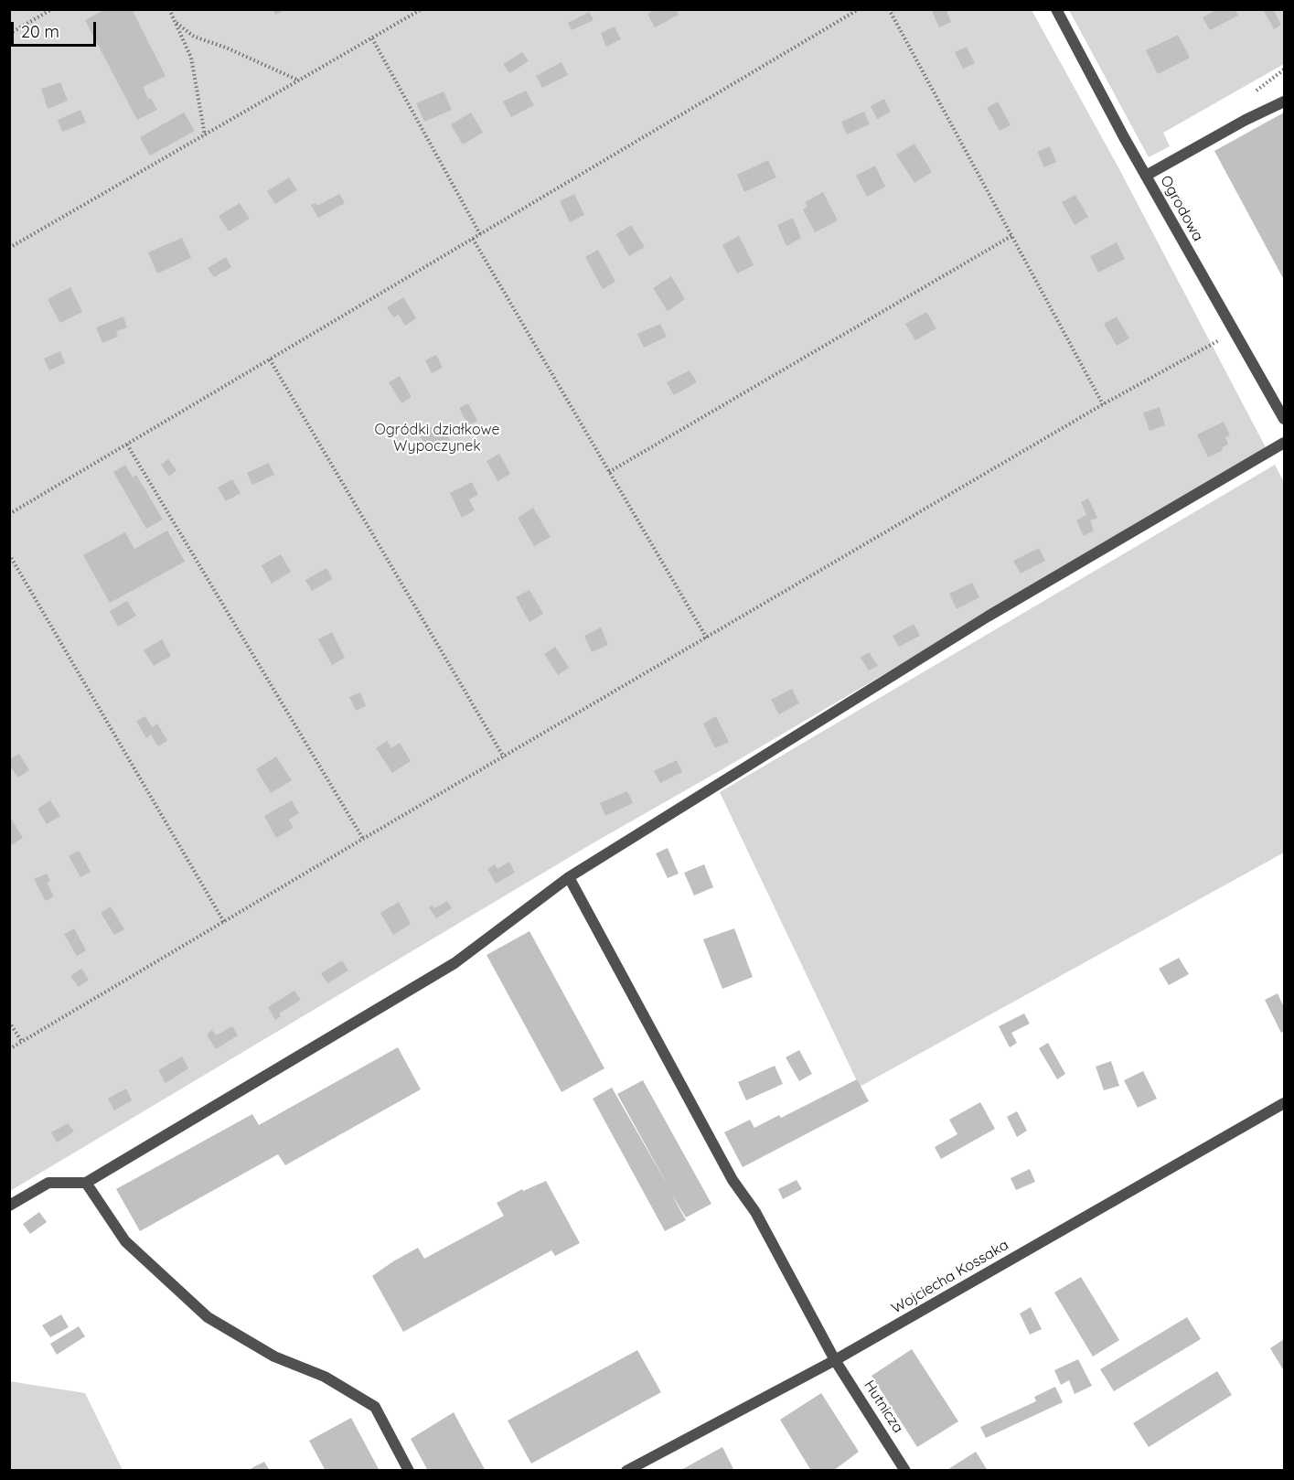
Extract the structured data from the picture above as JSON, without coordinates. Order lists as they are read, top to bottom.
{
  "streets": {
    "street": ["Ogrodowa", "Wojciecha Kossaka", "Hutnicza"]
  },
  "crossings": [
    ["Wojciecha Kossaka", "Hutnicza"]
  ],
  "parks": ["Ogródki działkowe Wypoczynek"],
  "scale_bar": "20 m"
}
